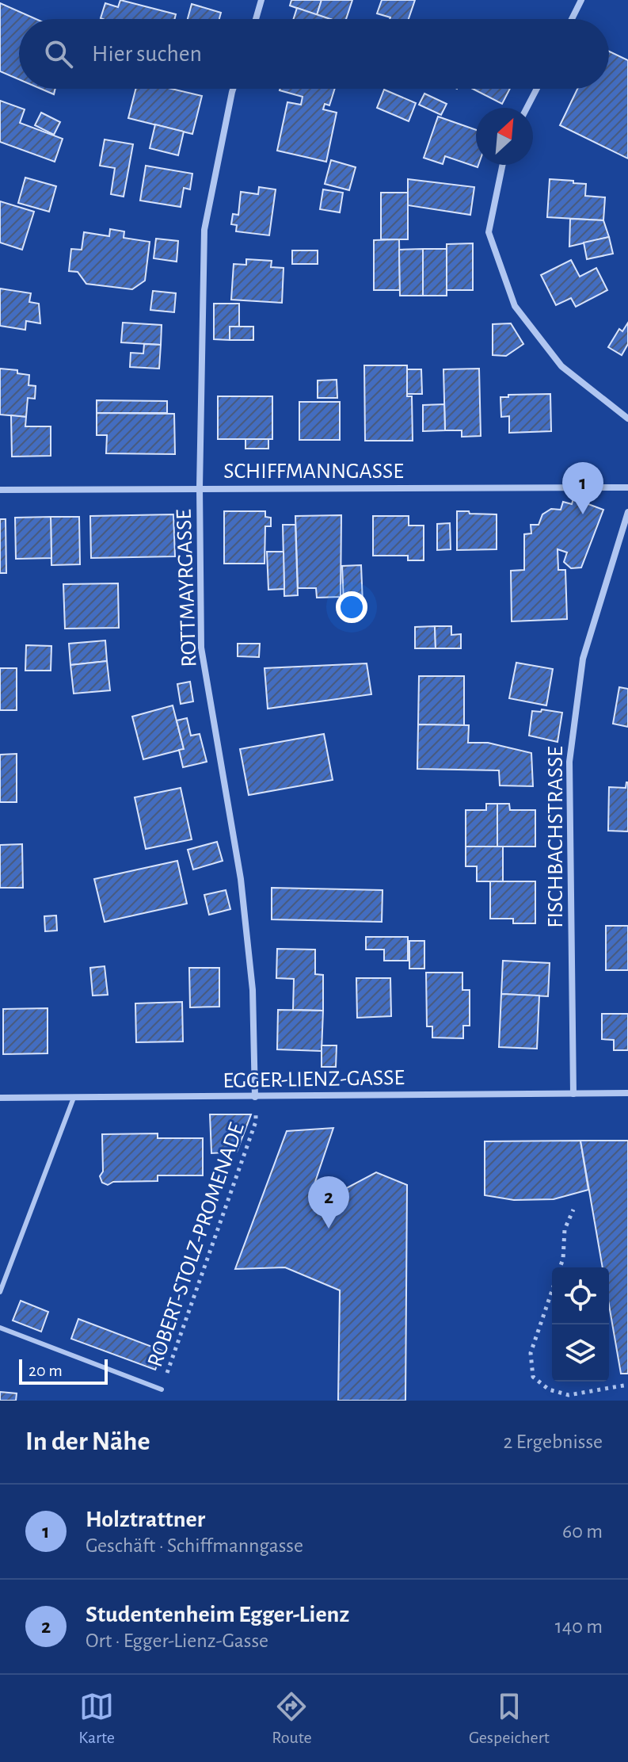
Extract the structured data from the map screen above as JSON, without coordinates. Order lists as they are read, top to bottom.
{
  "streets": {
    "street": [
      "SCHIFFMANNGASSE",
      "ROTTMAYRGASSE",
      "FISCHBACHSTRASSE",
      "EGGER-LIENZ-GASSE"
    ],
    "path": ["ROBERT-STOLZ-PROMENADE"]
  },
  "crossings": [
    ["SCHIFFMANNGASSE", "ROTTMAYRGASSE"],
    ["ROTTMAYRGASSE", "EGGER-LIENZ-GASSE"],
    ["ROTTMAYRGASSE", "ROBERT-STOLZ-PROMENADE"],
    ["FISCHBACHSTRASSE", "EGGER-LIENZ-GASSE"],
    ["EGGER-LIENZ-GASSE", "ROBERT-STOLZ-PROMENADE"]
  ],
  "scale_bar": "20 m",
  "north": "top right",
  "page": {
    "search": "Hier suchen",
    "pins": ["1", "2"],
    "scale": "20 m",
    "heading": ["In der Nähe", "2 Ergebnisse"],
    "list": [
      {
        "mark": "1",
        "name": "Holztrattner",
        "note": "Geschäft · Schiffmanngasse",
        "value": "60 m"
      },
      {
        "mark": "2",
        "name": "Studentenheim Egger-Lienz",
        "note": "Ort · Egger-Lienz-Gasse",
        "value": "140 m"
      }
    ],
    "nav": ["Karte", "Route", "Gespeichert"]
  }
}
